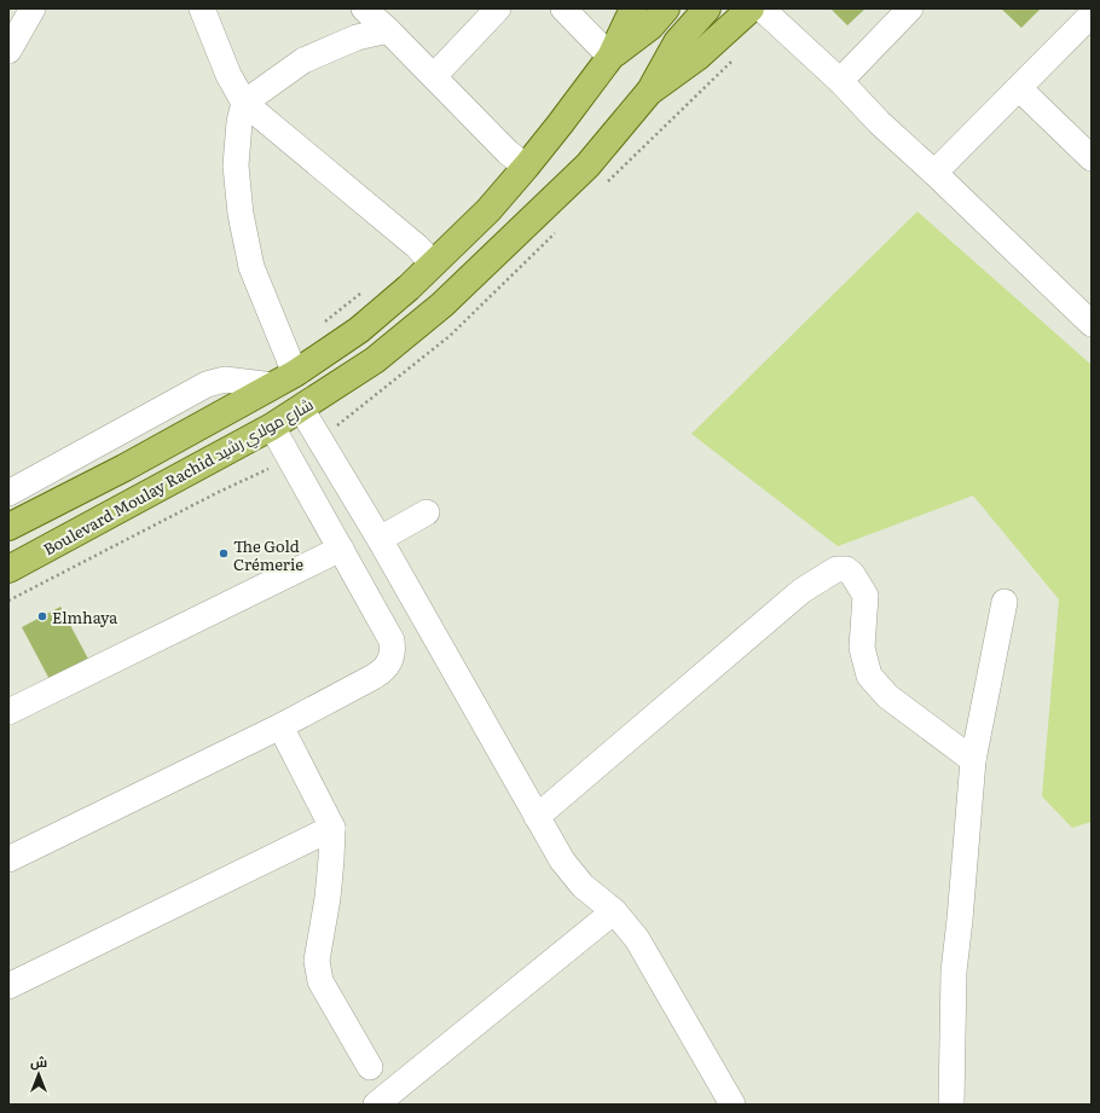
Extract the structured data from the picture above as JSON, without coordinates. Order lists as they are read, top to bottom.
{
  "streets": {
    "main road": ["Boulevard Moulay Rachid شارع مولاي رشيد"]
  },
  "places": ["The Gold Crémerie", "Elmhaya"],
  "north": "top"
}
